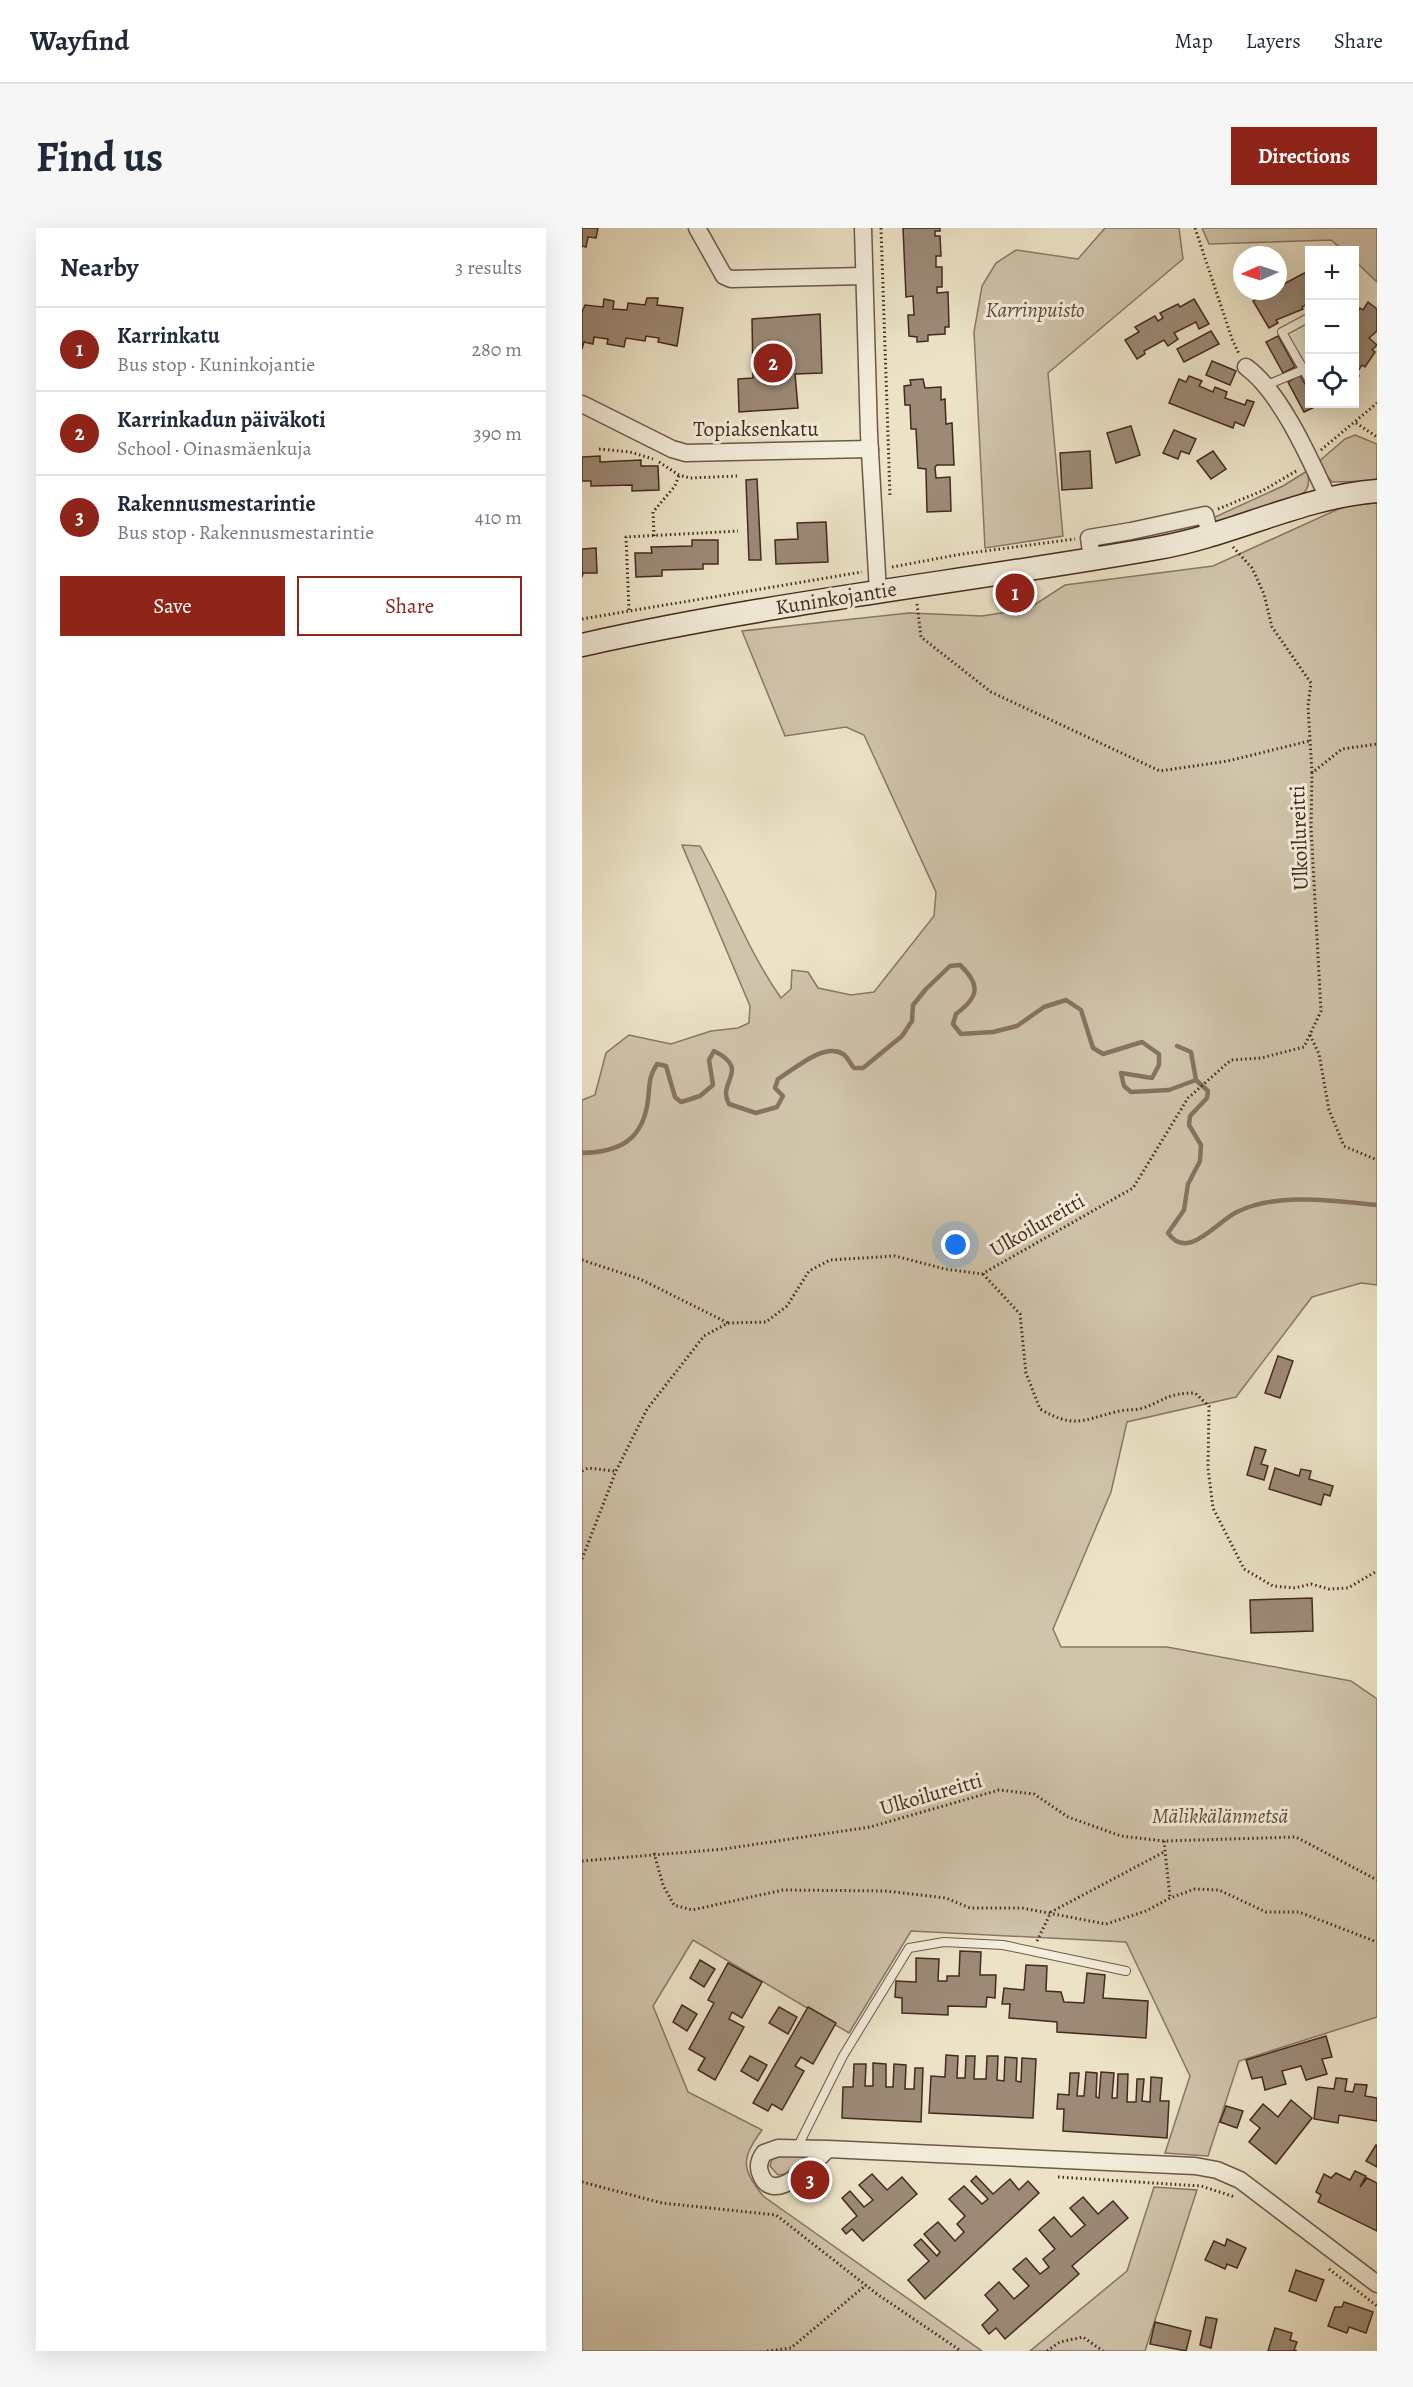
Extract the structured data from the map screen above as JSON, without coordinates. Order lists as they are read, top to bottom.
{
  "streets": {
    "main road": ["Kuninkojantie"],
    "street": ["Topiaksenkatu"],
    "path": ["Ulkoilureitti"]
  },
  "parks": ["Karrinpuisto", "Mälikkälänmetsä"],
  "north": "left",
  "page": {
    "header": "Wayfind",
    "nav": ["Map", "Layers", "Share"],
    "buttons": [
      "Directions",
      ["Save", "Share"]
    ],
    "title": "Find us",
    "heading": ["Nearby", "3 results"],
    "map_buttons": ["+", "−"],
    "list": [
      {
        "mark": "1",
        "name": "Karrinkatu",
        "note": "Bus stop · Kuninkojantie",
        "value": "280 m"
      },
      {
        "mark": "2",
        "name": "Karrinkadun päiväkoti",
        "note": "School · Oinasmäenkuja",
        "value": "390 m"
      },
      {
        "mark": "3",
        "name": "Rakennusmestarintie",
        "note": "Bus stop · Rakennusmestarintie",
        "value": "410 m"
      }
    ],
    "pins": ["2", "1", "3"]
  }
}
